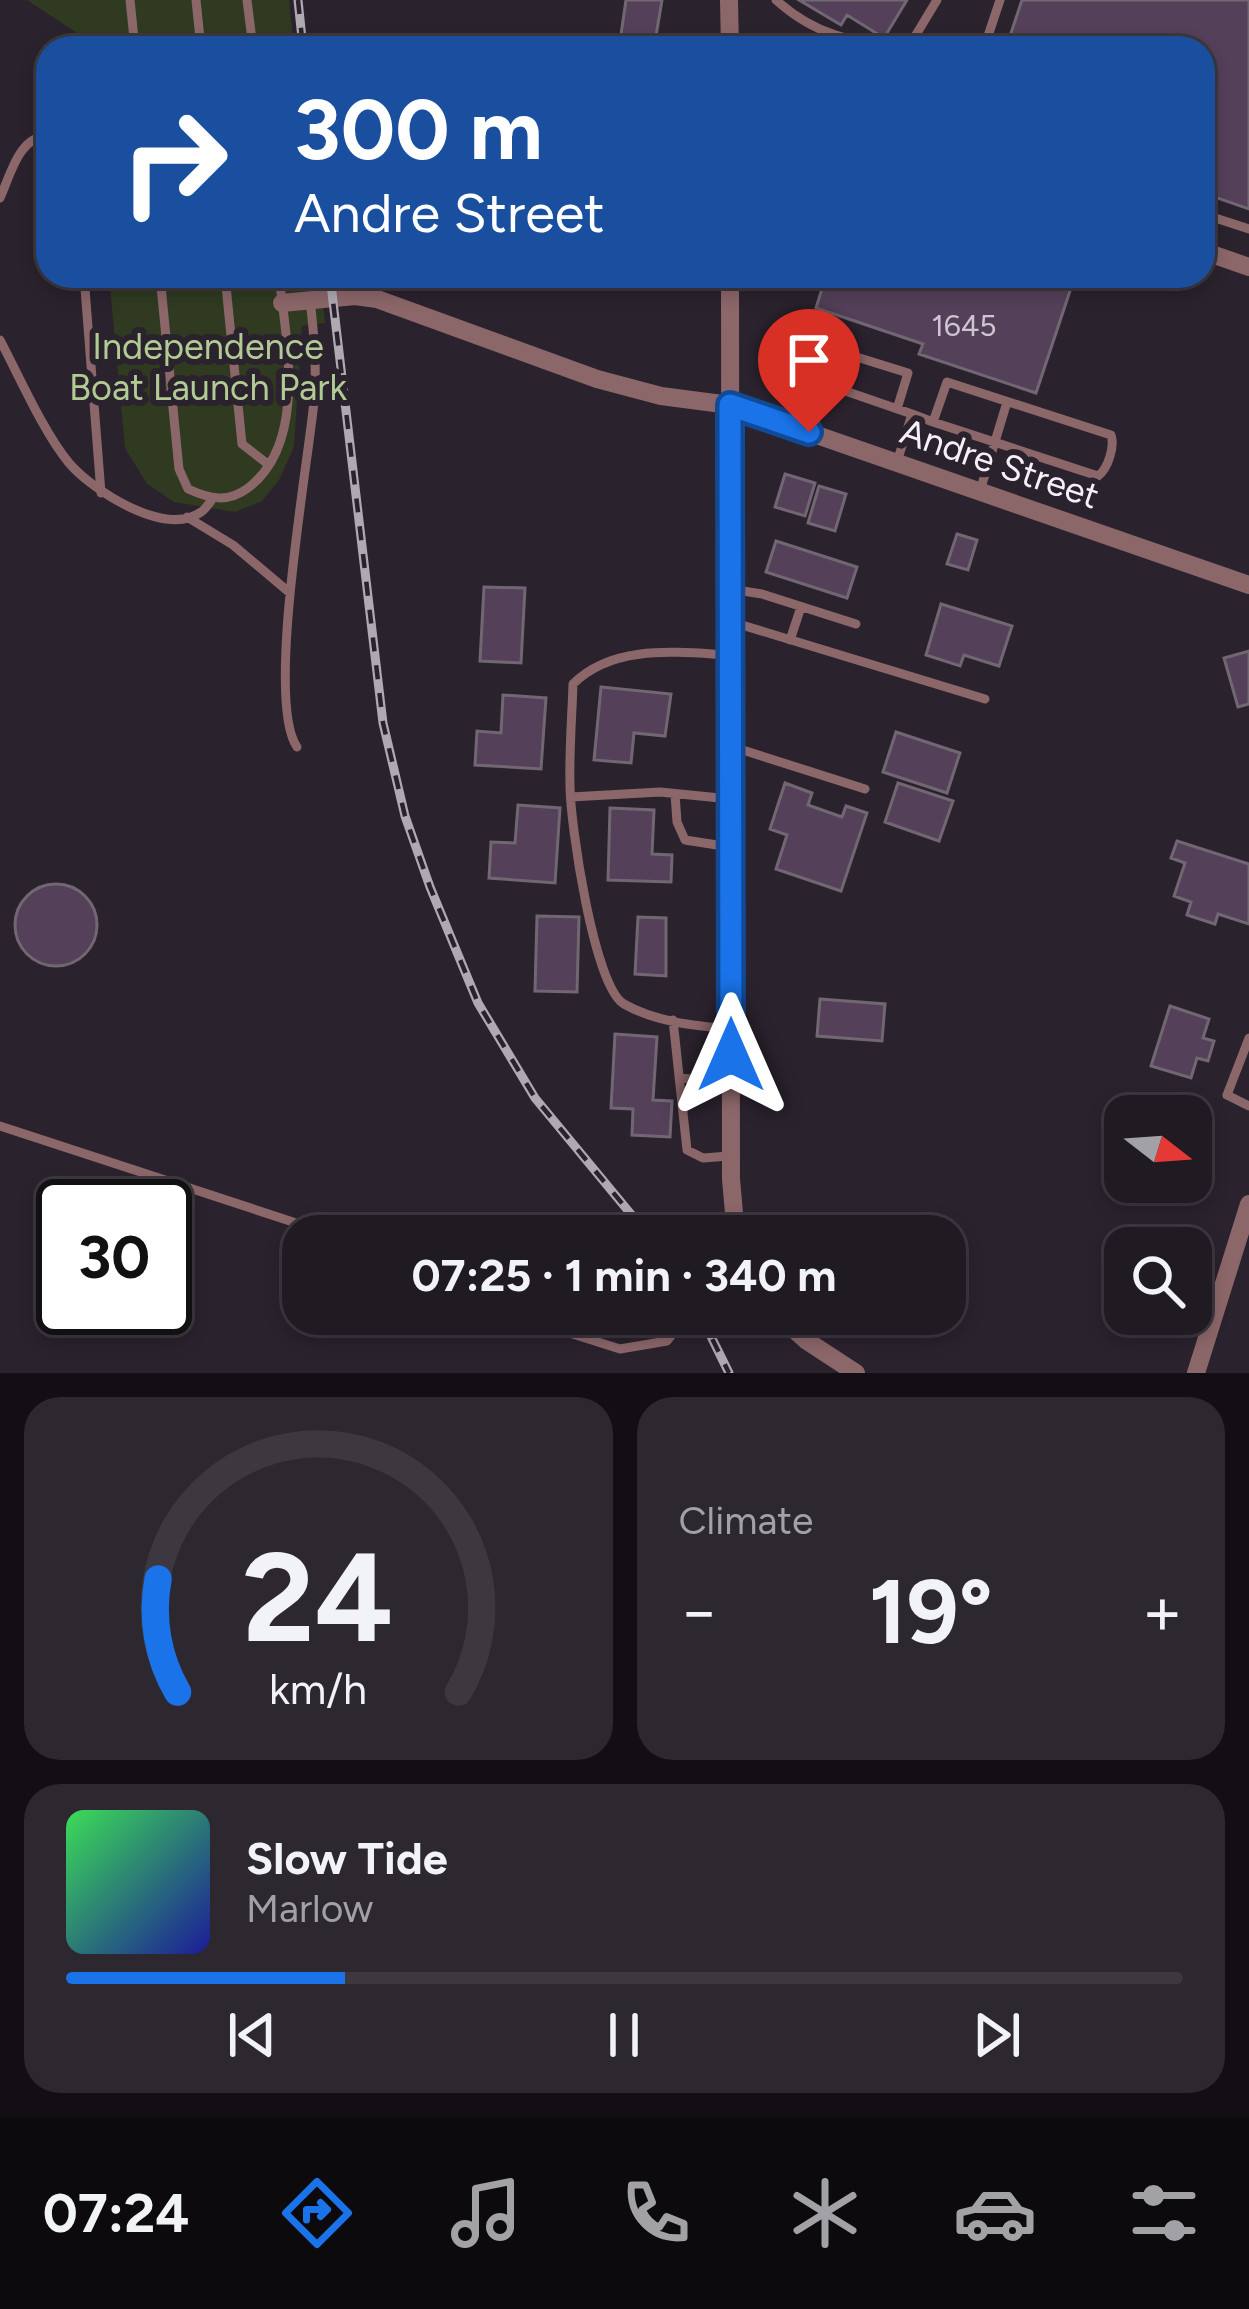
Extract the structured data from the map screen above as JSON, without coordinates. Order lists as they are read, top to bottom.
{
  "streets": {
    "street": ["Andre Street"]
  },
  "parks": ["Independence Boat Launch Park"],
  "house_numbers": ["1645"],
  "north": "right",
  "page": {
    "turn": ["300 m", "Andre Street"],
    "limit": "30",
    "trip": "07:25 · 1 min · 340 m",
    "tile": "Climate",
    "heat": ["−", "19°", "+"],
    "song": ["Slow Tide", "Marlow"],
    "tabs": "07:24",
    "gauge": ["24", "km/h"]
  }
}
